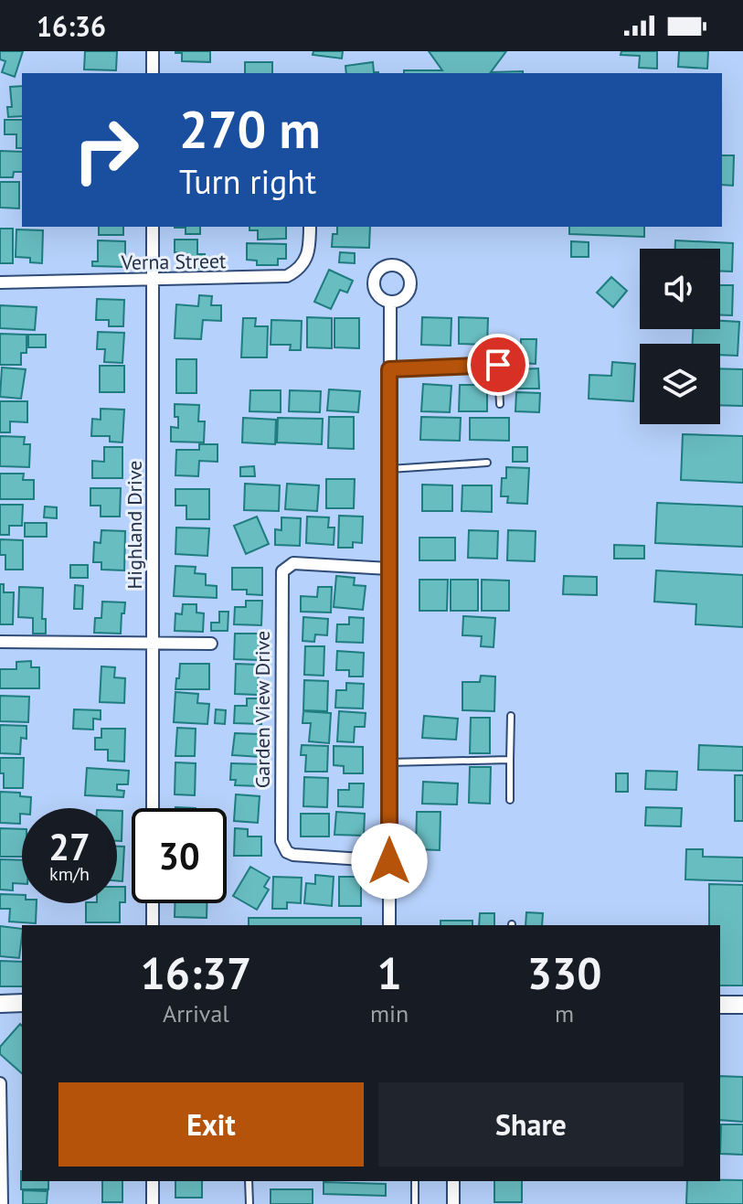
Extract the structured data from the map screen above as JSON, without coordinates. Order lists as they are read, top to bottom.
{
  "streets": {
    "street": ["Verna Street", "Highland Drive", "Garden View Drive"]
  },
  "crossings": [
    ["Verna Street", "Highland Drive"]
  ],
  "page": {
    "status": "16:36",
    "turn": ["270 m", "Turn right"],
    "speed": "27 km/h",
    "limit": "30",
    "eta": [
      "16:37",
      "Arrival",
      "1",
      "min",
      "330",
      "m"
    ],
    "buttons": ["Exit", "Share"]
  }
}
